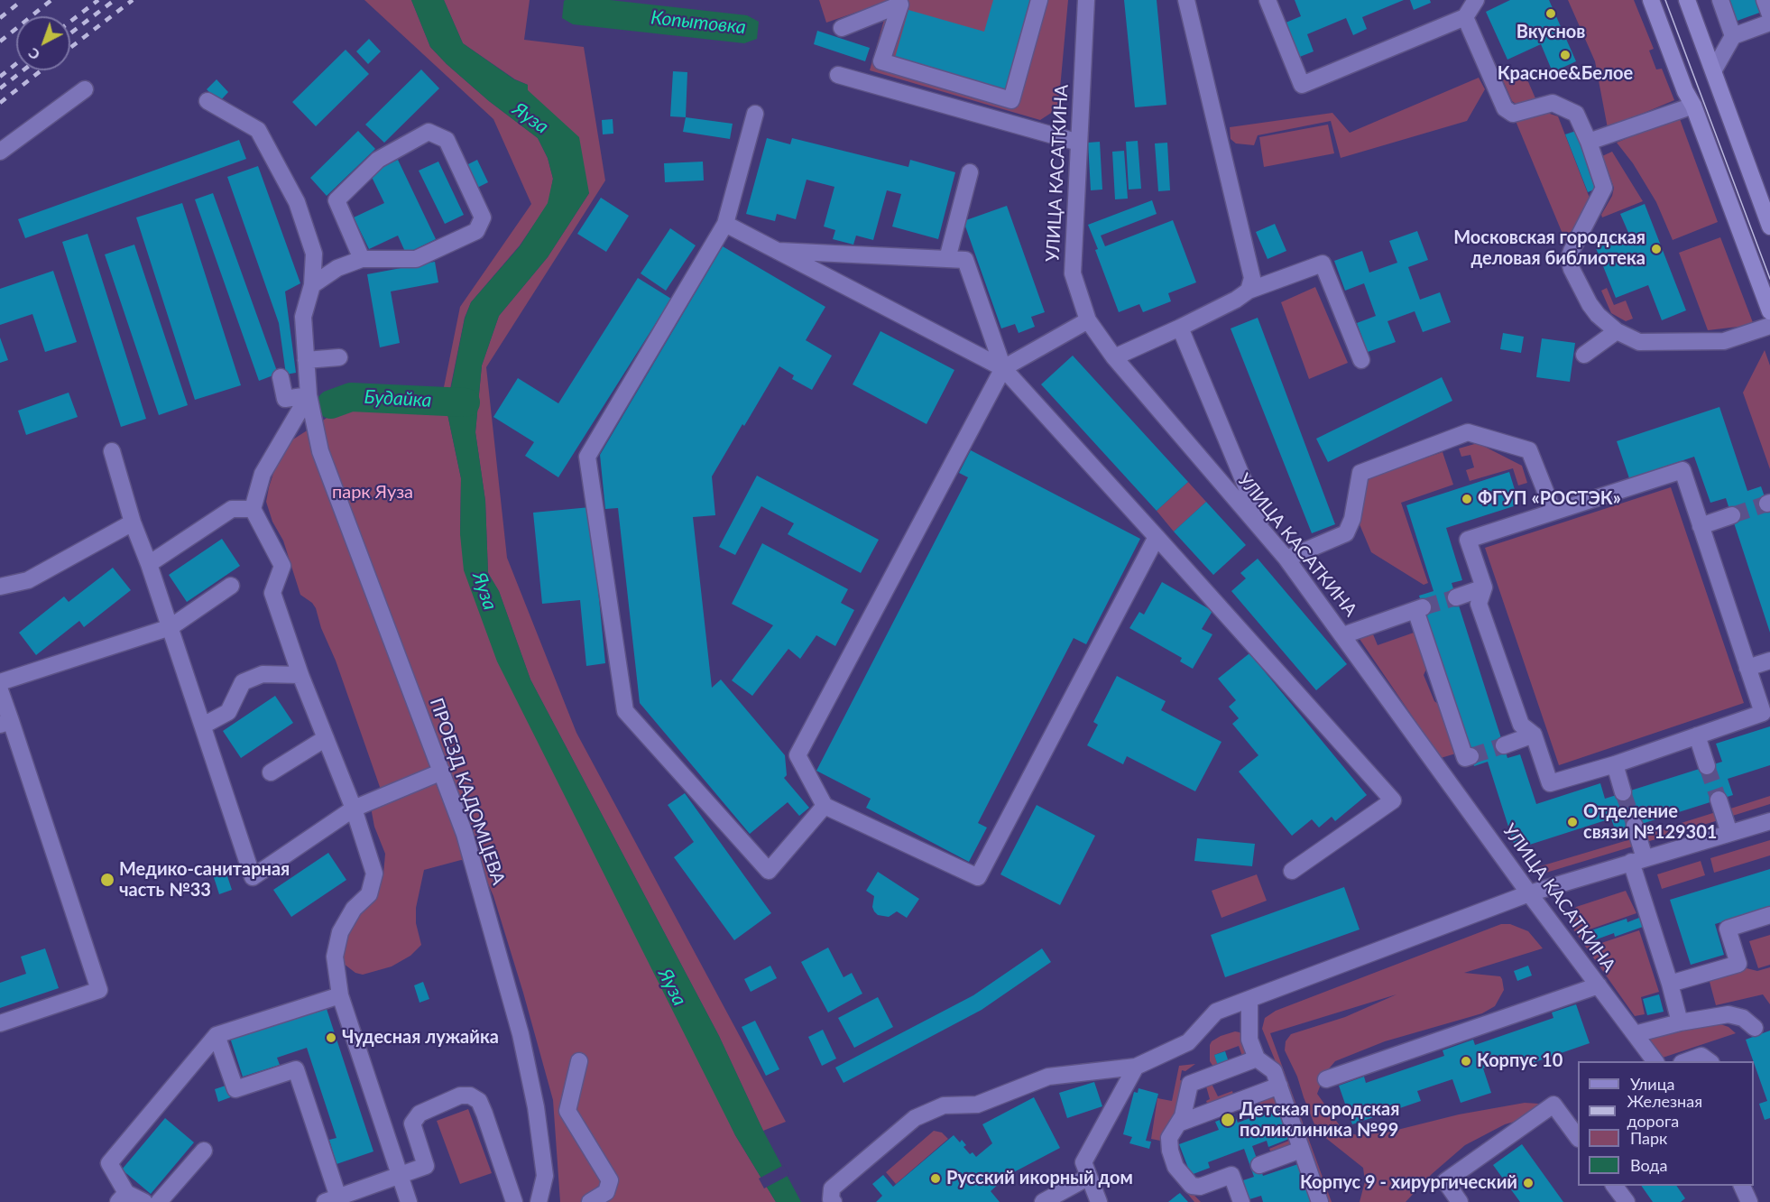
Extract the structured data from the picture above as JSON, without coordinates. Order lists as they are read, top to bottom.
{
  "streets": {
    "street": ["УЛИЦА КАСАТКИНА", "ПРОЕЗД КАДОМЦЕВА"]
  },
  "water": ["Копытовка", "Яуза", "Будайка"],
  "parks": ["парк Яуза"],
  "places": [
    "Вкуснов",
    "Красное&Белое",
    "Московская городская деловая библиотека",
    "ФГУП «РОСТЭК»",
    "Отделение связи №129301",
    "Медико-санитарная часть №33",
    "Чудесная лужайка",
    "Корпус 10",
    "Детская городская поликлиника №99",
    "Русский икорный дом",
    "Корпус 9 - хирургический"
  ],
  "legend": [
    "Улица",
    "Железная дорога",
    "Парк",
    "Вода"
  ],
  "north": "bottom left"
}
